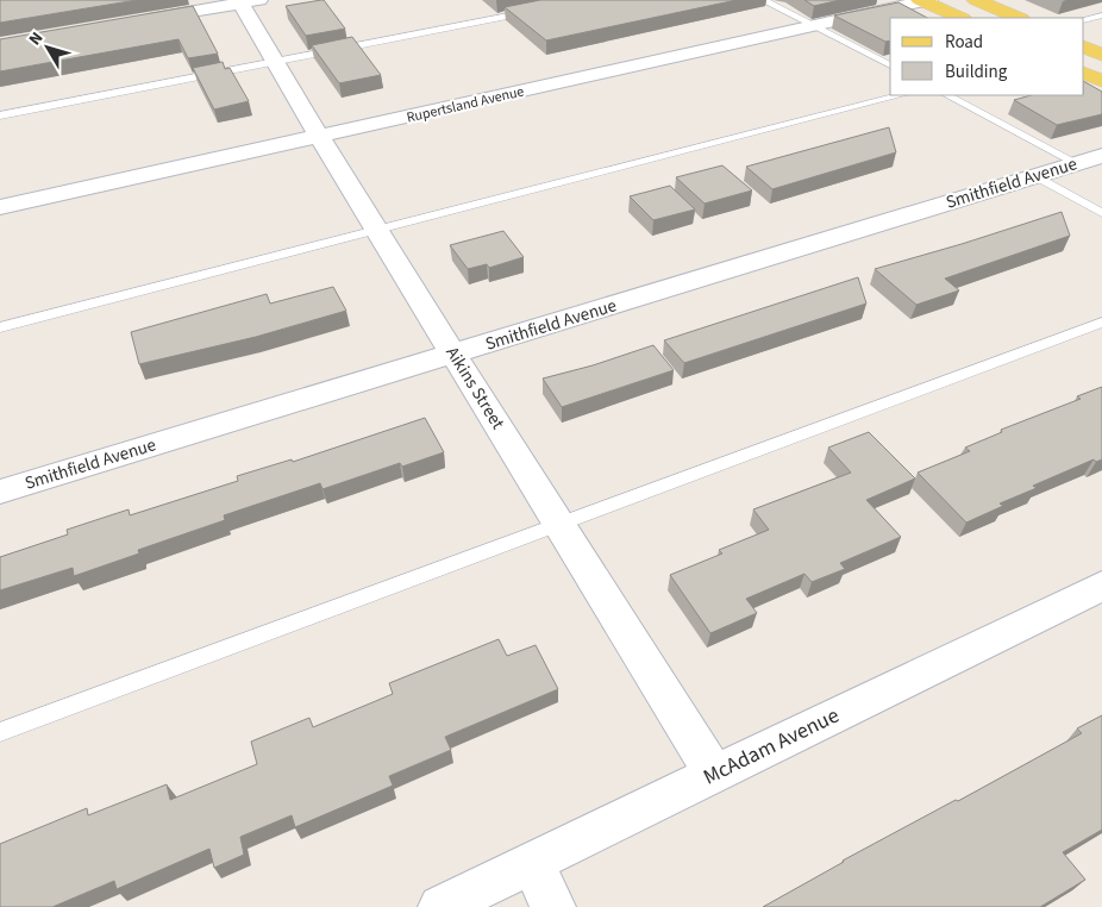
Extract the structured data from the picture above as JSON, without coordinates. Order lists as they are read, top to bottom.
{
  "streets": {
    "street": [
      "Rupertsland Avenue",
      "Smithfield Avenue",
      "Aikins Street",
      "McAdam Avenue"
    ]
  },
  "crossings": [
    ["Rupertsland Avenue", "Aikins Street"],
    ["Smithfield Avenue", "Aikins Street"],
    ["Aikins Street", "McAdam Avenue"]
  ],
  "legend": ["Road", "Building"],
  "north": "top left"
}
